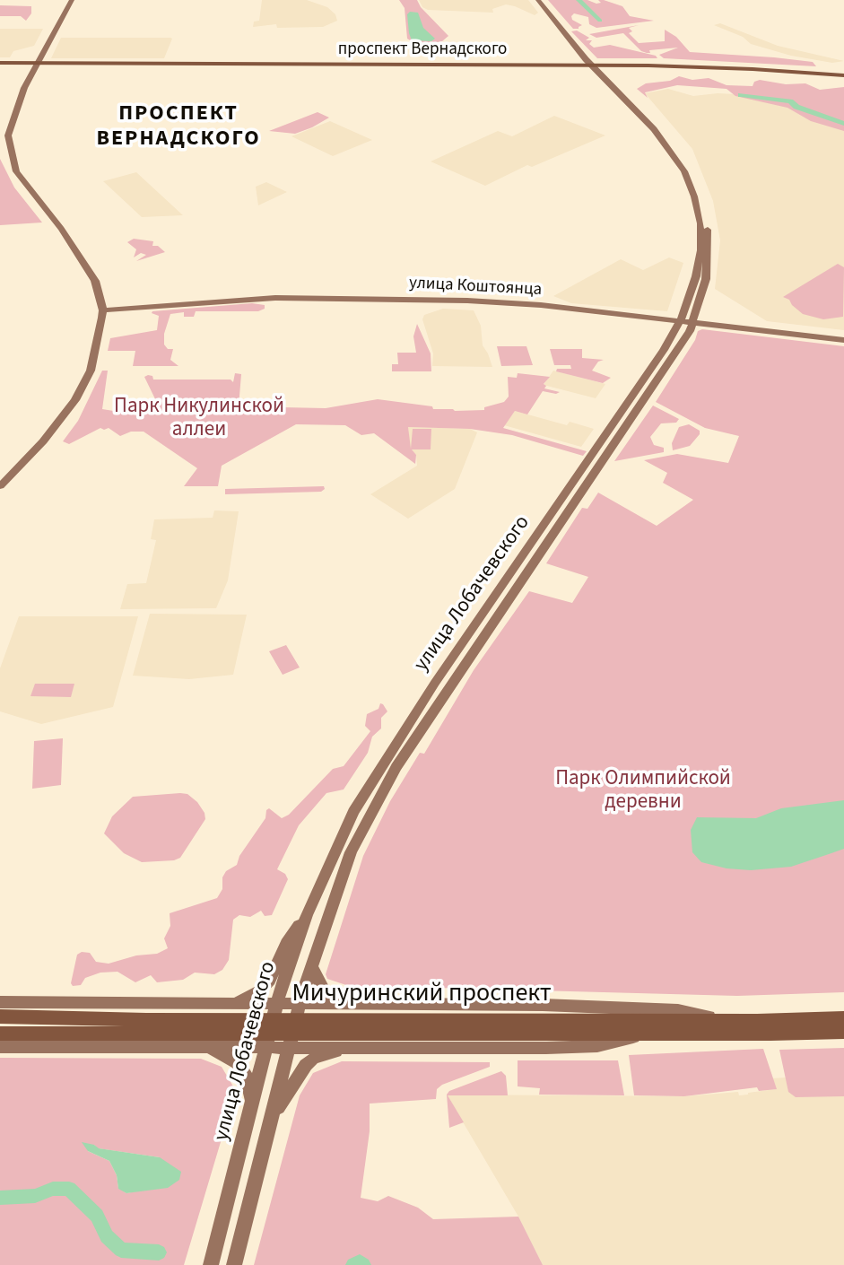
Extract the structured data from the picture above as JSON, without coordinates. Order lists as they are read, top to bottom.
{
  "streets": {
    "main road": [
      "проспект Вернадского",
      "улица Коштоянца",
      "улица Лобачевского",
      "Мичуринский проспект"
    ]
  },
  "crossings": [
    ["проспект Вернадского", "улица Лобачевского"],
    ["улица Коштоянца", "улица Лобачевского"]
  ],
  "districts": ["ПРОСПЕКТ ВЕРНАДСКОГО"],
  "parks": ["Парк Никулинской аллеи", "Парк Олимпийской деревни"]
}
